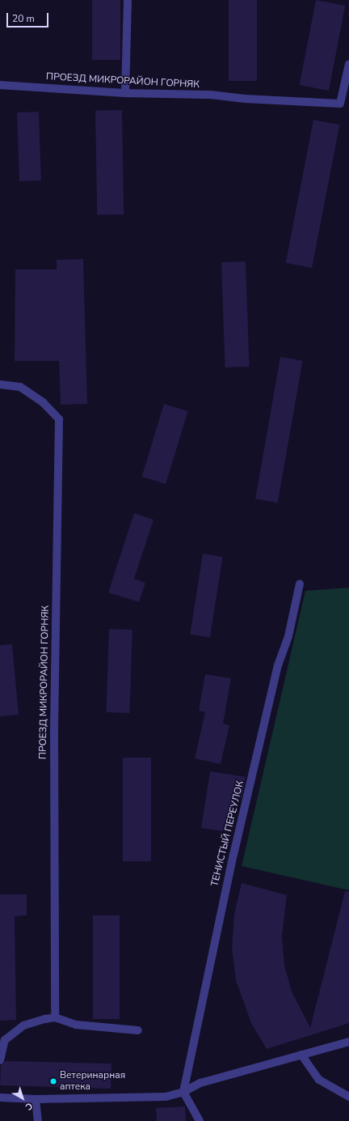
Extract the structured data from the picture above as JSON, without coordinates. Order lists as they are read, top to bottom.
{
  "streets": {
    "street": ["ПРОЕЗД МИКРОРАЙОН ГОРНЯК", "ТЕНИСТЫЙ ПЕРЕУЛОК"]
  },
  "places": ["Ветеринарная аптека"],
  "scale_bar": "20 m",
  "north": "bottom right"
}
